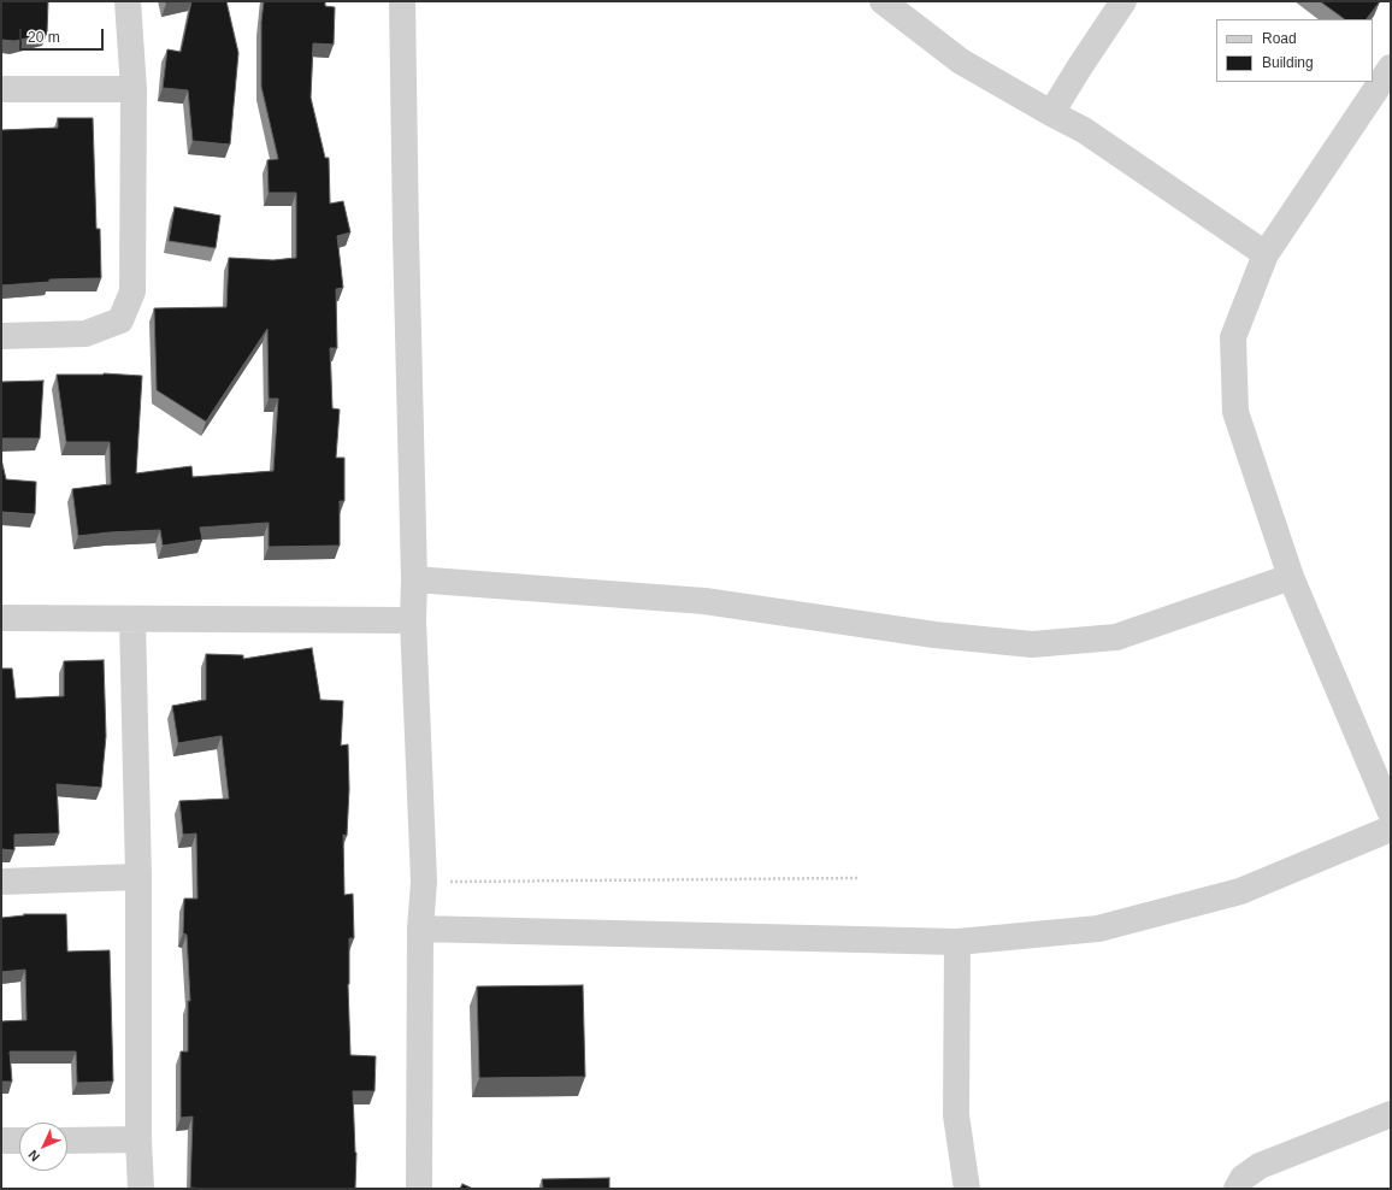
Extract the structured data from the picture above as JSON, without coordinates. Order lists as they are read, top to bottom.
{
  "legend": ["Road", "Building"],
  "scale_bar": "20 m",
  "north": "bottom left"
}
